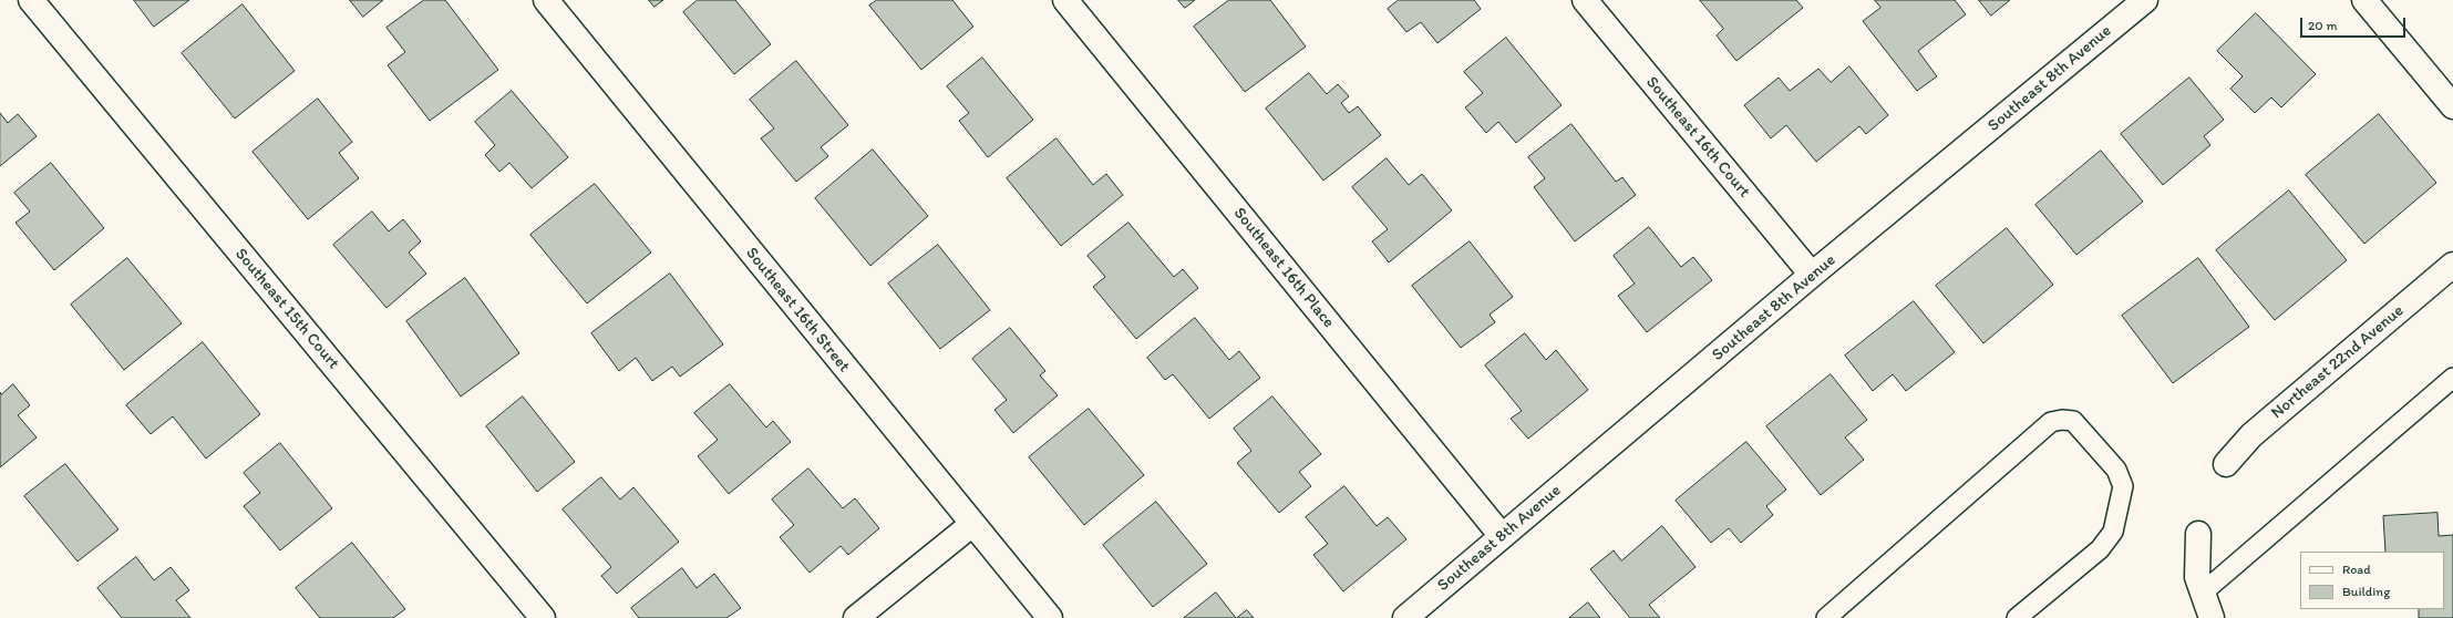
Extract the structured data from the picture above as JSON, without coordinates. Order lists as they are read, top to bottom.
{
  "streets": {
    "street": [
      "Southeast 8th Avenue",
      "Southeast 16th Court",
      "Southeast 16th Place",
      "Southeast 15th Court",
      "Southeast 16th Street",
      "Northeast 22nd Avenue"
    ]
  },
  "crossings": [
    ["Southeast 8th Avenue", "Southeast 16th Court"],
    ["Southeast 8th Avenue", "Southeast 16th Place"]
  ],
  "legend": ["Road", "Building"],
  "scale_bar": "20 m"
}
